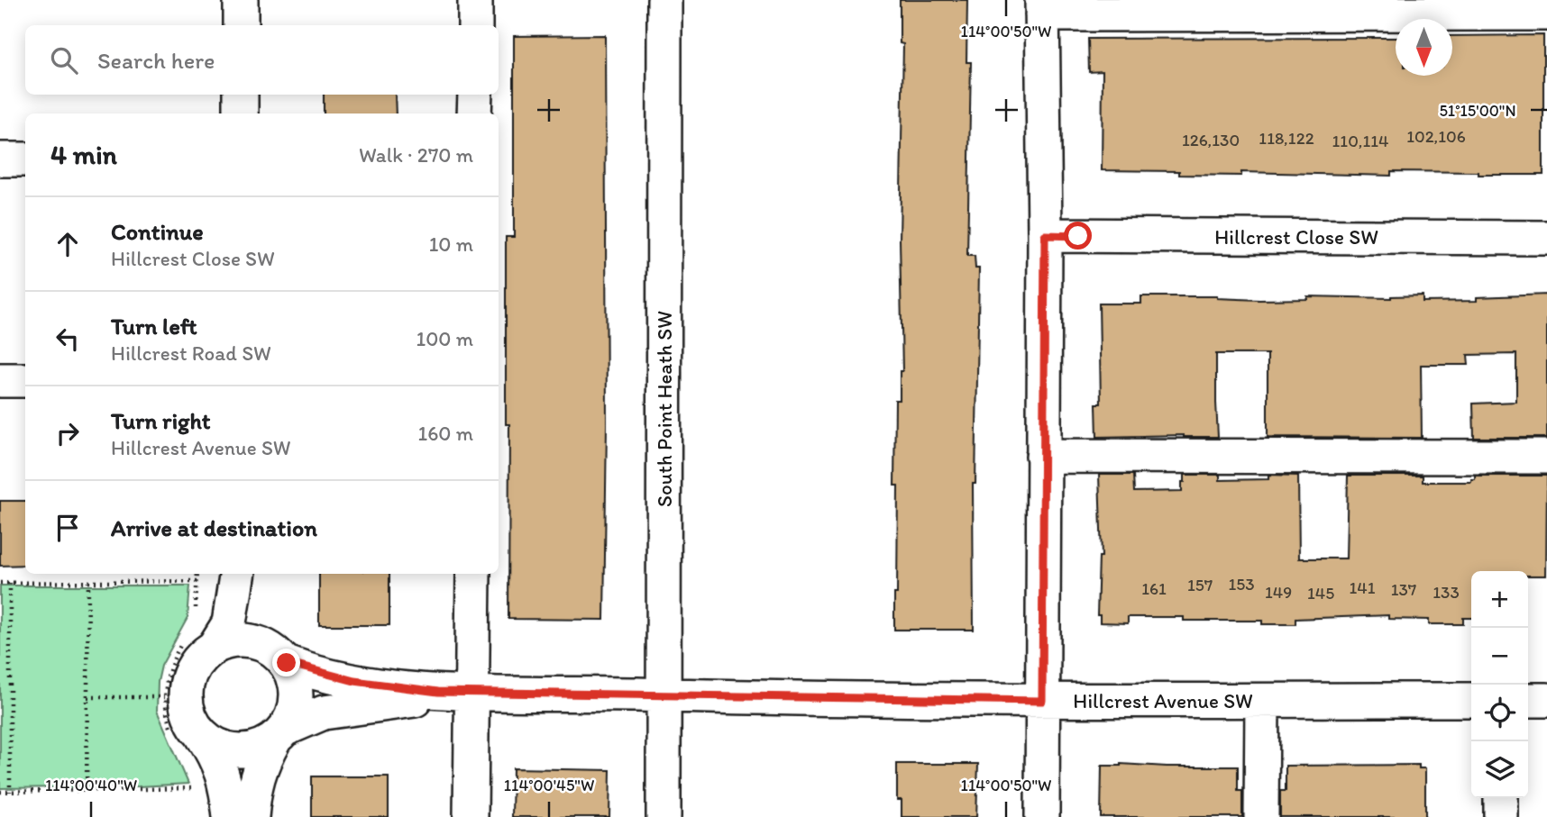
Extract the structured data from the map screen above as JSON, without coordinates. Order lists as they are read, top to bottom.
{
  "streets": {
    "street": ["Hillcrest Close SW", "South Point Heath SW", "Hillcrest Avenue SW"]
  },
  "crossings": [
    ["South Point Heath SW", "Hillcrest Avenue SW"]
  ],
  "house_numbers": [
    "102,106",
    "118,122",
    "126,130",
    "110,114",
    "153",
    "157",
    "141",
    "161",
    "137",
    "149",
    "133",
    "145"
  ],
  "north": "bottom",
  "page": {
    "search": "Search here",
    "heading": ["4 min", "Walk · 270 m"],
    "list": [
      ["Continue", "Hillcrest Close SW", "10 m"],
      ["Turn left", "Hillcrest Road SW", "100 m"],
      ["Turn right", "Hillcrest Avenue SW", "160 m"],
      "Arrive at destination"
    ],
    "map_buttons": ["+", "−"]
  },
  "coordinates": [
    "114°00'50\"W",
    "51°15'00\"N",
    "114°00'40\"W",
    "114°00'45\"W"
  ]
}
